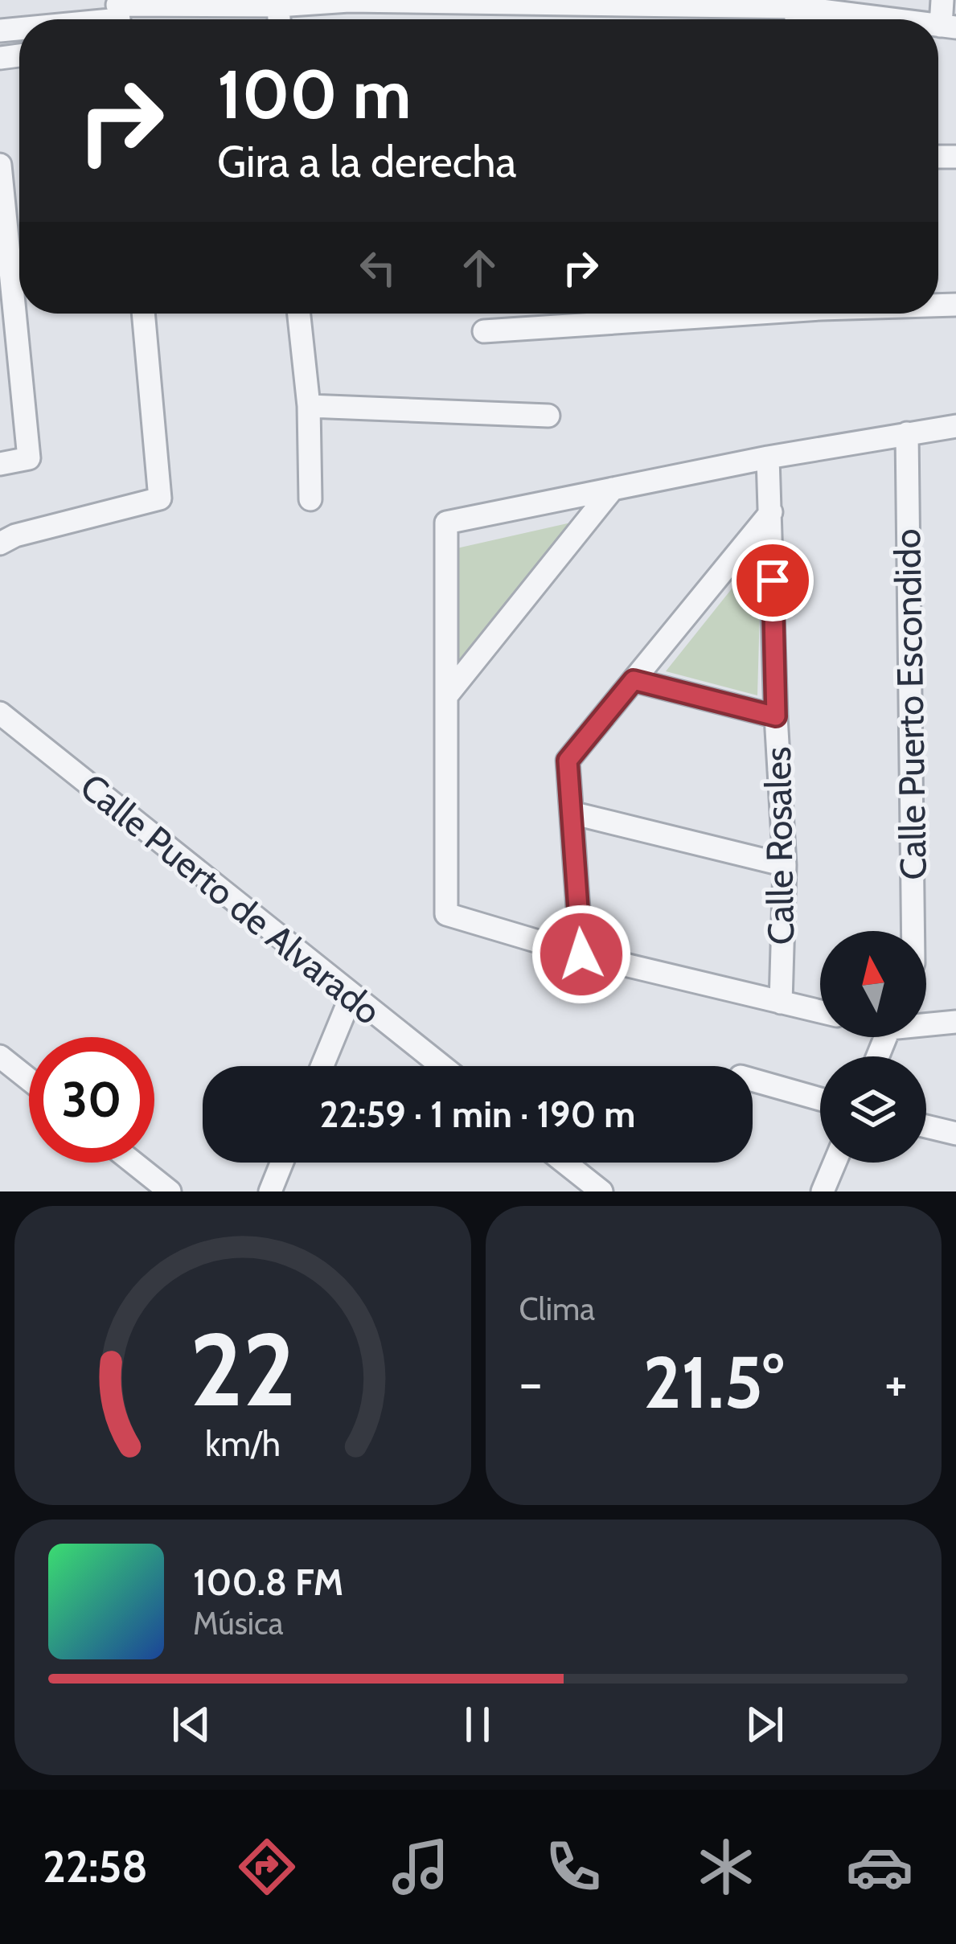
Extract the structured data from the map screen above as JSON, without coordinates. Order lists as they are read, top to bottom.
{
  "streets": {
    "street": ["Calle Puerto Escondido", "Calle Rosales", "Calle Puerto de Alvarado"]
  },
  "north": "top",
  "page": {
    "turn": ["100 m", "Gira a la derecha"],
    "limit": "30",
    "trip": "22:59 · 1 min · 190 m",
    "tile": "Clima",
    "heat": ["−", "21.5°", "+"],
    "song": ["100.8 FM", "Música"],
    "tabs": "22:58",
    "gauge": ["22", "km/h"]
  }
}
